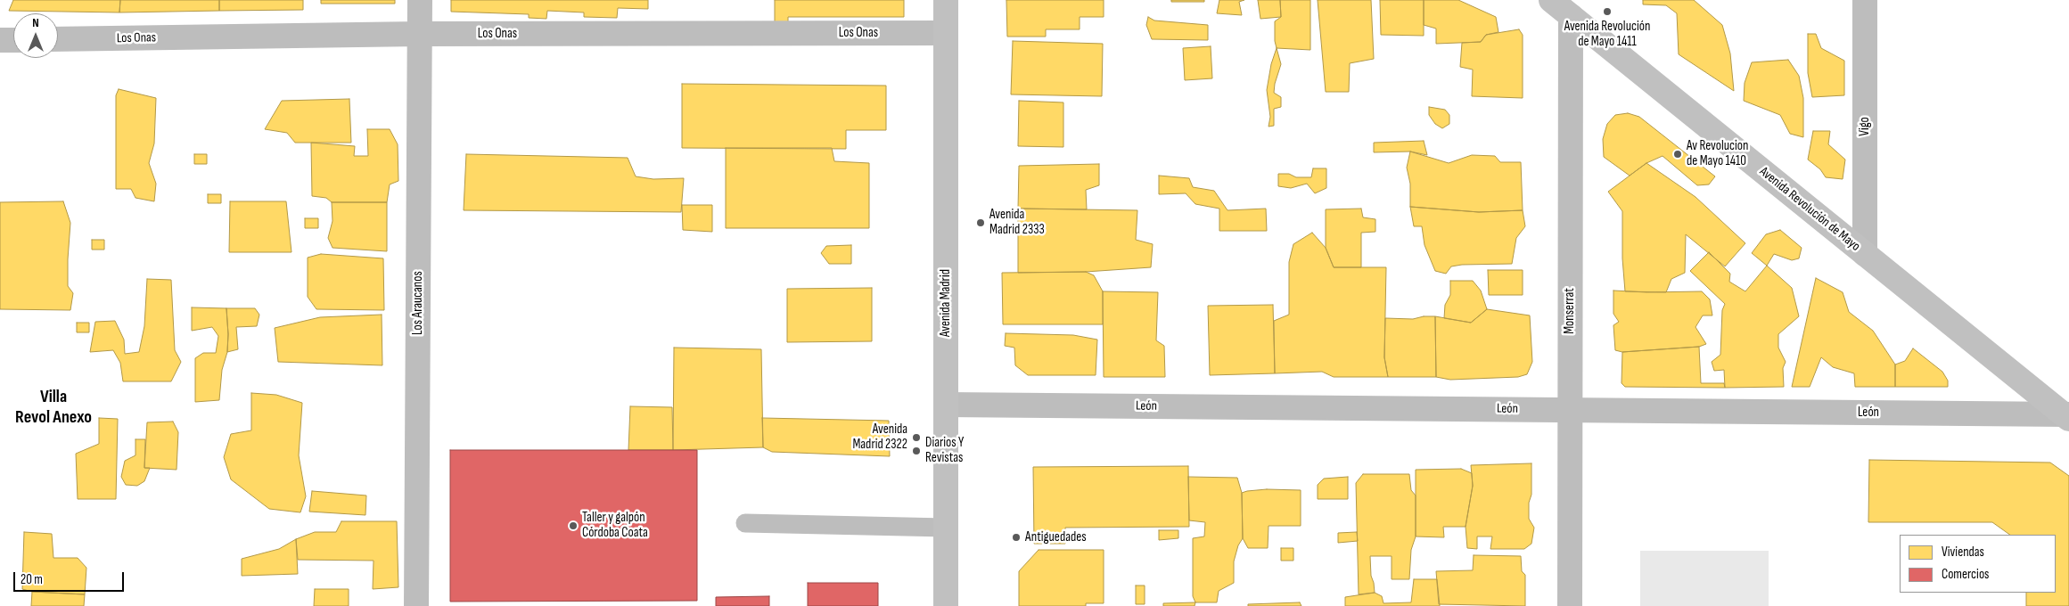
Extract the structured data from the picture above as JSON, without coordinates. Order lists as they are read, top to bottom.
{
  "streets": {
    "main road": ["Avenida Revolución de Mayo", "Avenida Madrid"],
    "street": [
      "Los Onas",
      "Vigo",
      "Los Araucanos",
      "Monserrat",
      "León"
    ]
  },
  "crossings": [
    ["Los Onas", "Los Araucanos"],
    ["Los Onas", "Avenida Madrid"],
    ["Vigo", "Avenida Revolución de Mayo"],
    ["Avenida Revolución de Mayo", "Monserrat"],
    ["Avenida Revolución de Mayo", "León"],
    ["Avenida Madrid", "León"],
    ["Monserrat", "León"]
  ],
  "districts": ["Villa Revol Anexo"],
  "places": [
    "Avenida Revolución de Mayo 1411",
    "Av Revolucion de Mayo 1410",
    "Avenida Madrid 2333",
    "Avenida Madrid 2322",
    "Diarios Y Revistas",
    "Taller y galpón Córdoba Coata",
    "Antiguedades"
  ],
  "legend": ["Viviendas", "Comercios"],
  "scale_bar": "20 m",
  "north": "top"
}
